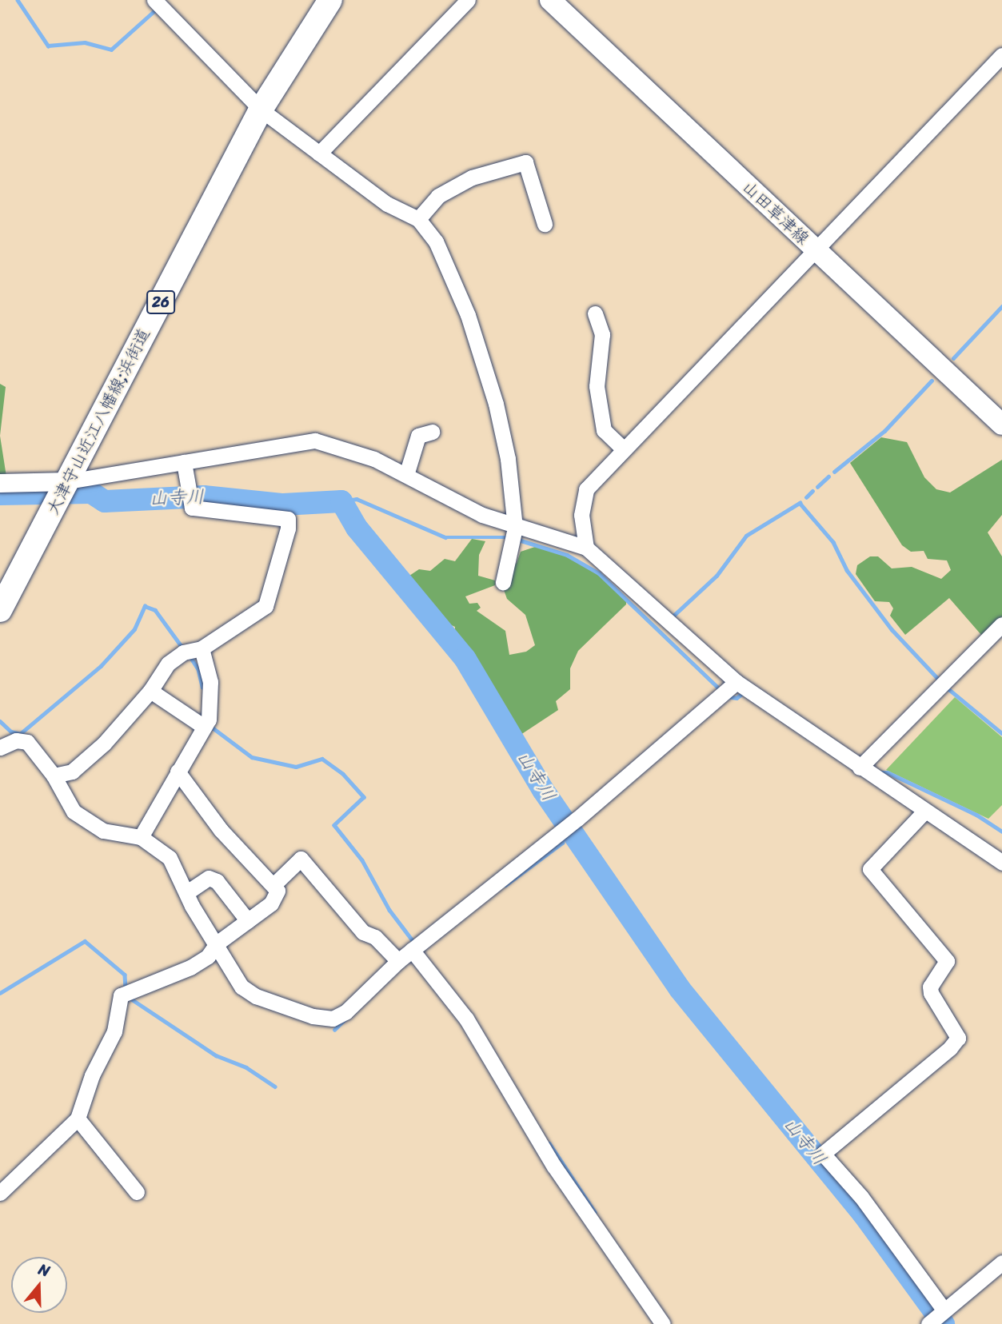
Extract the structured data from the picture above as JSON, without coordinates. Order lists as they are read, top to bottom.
{
  "streets": {
    "main road": ["山田草津線", "26", "大津守山近江八幡線;浜街道"]
  },
  "water": ["山寺川"],
  "north": "top"
}
